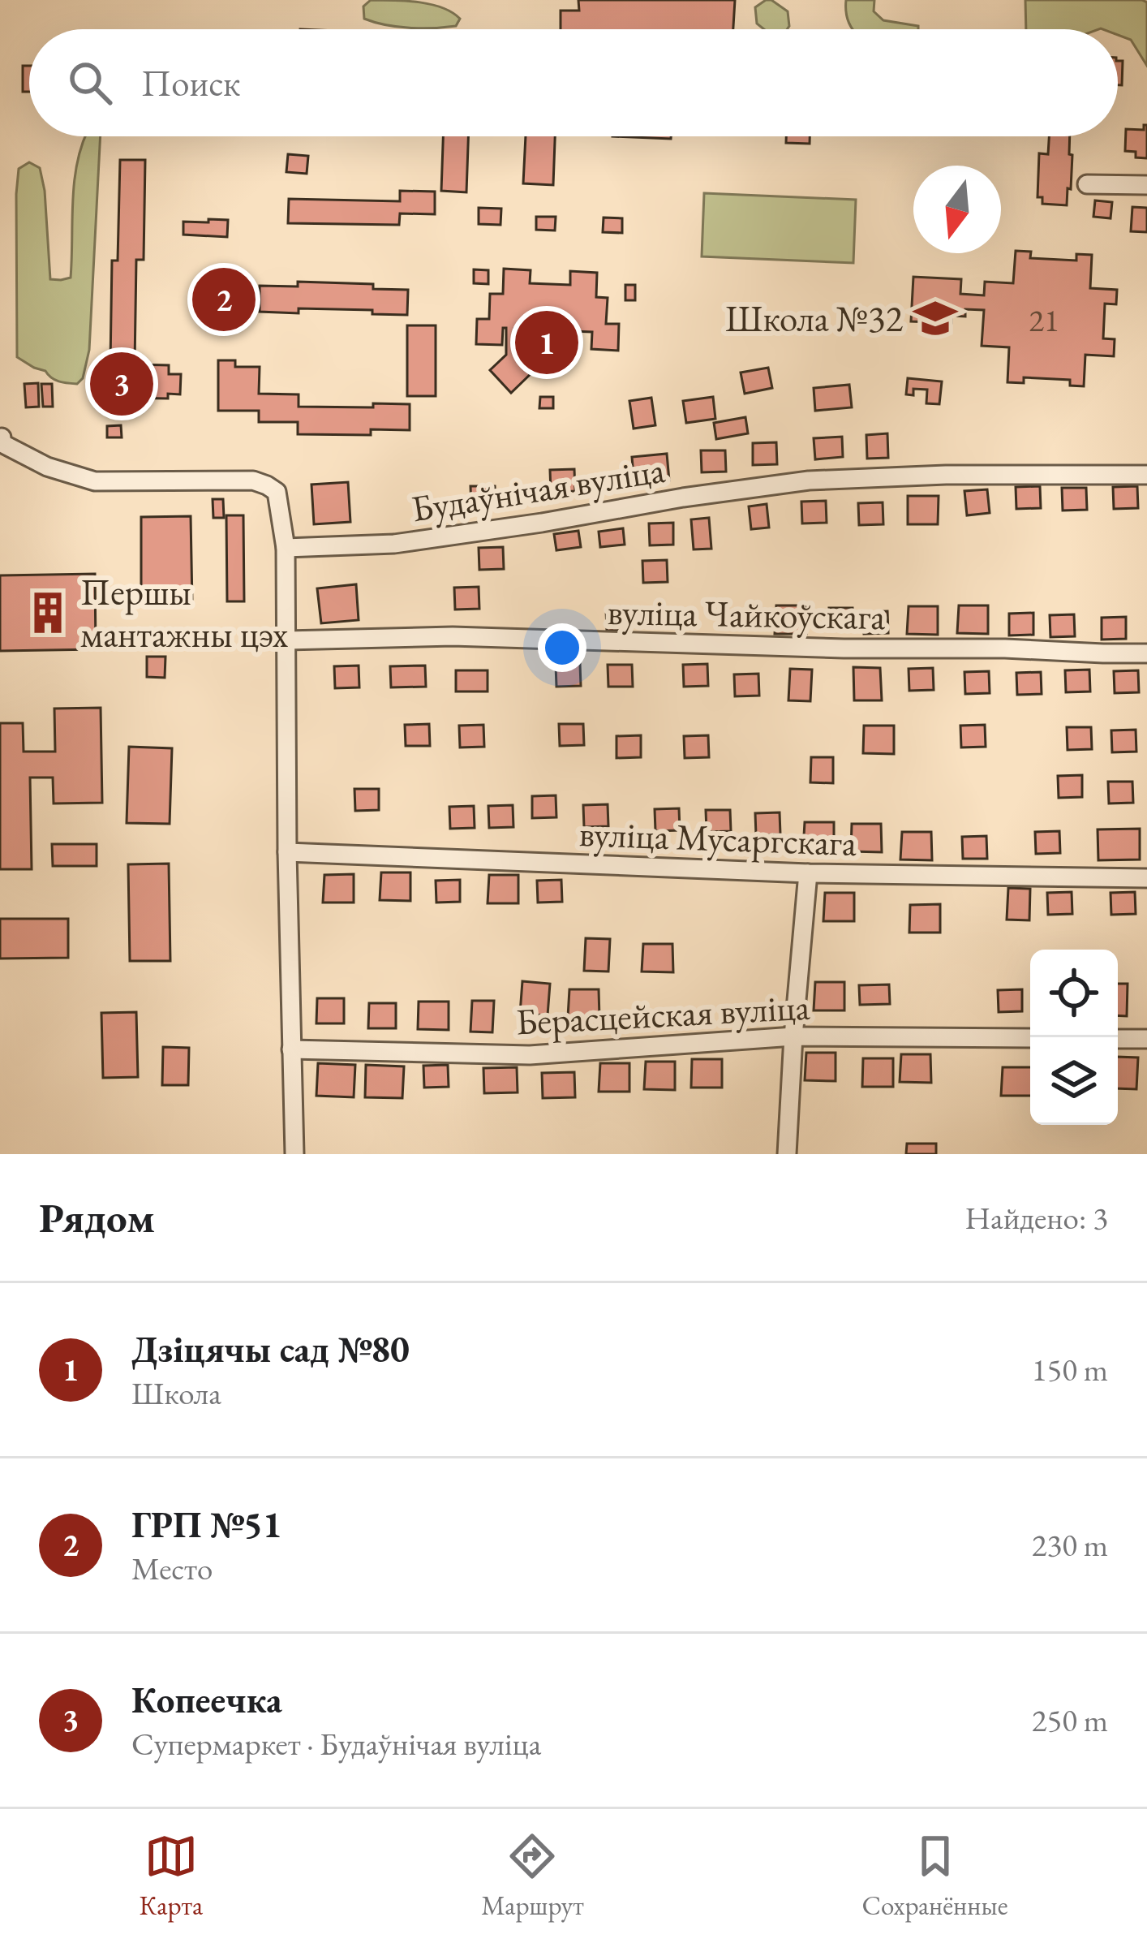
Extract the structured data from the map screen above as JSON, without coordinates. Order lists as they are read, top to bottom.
{
  "streets": {
    "street": [
      "Будаўнічая вуліца",
      "вуліца Чайкоўскага",
      "вуліца Мусаргскага",
      "Берасцейская вуліца"
    ]
  },
  "places": {
    "school or university": ["Школа №32"],
    "building": ["Першы мантажны цэх"]
  },
  "house_numbers": ["21"],
  "north": "bottom",
  "page": {
    "search": "Поиск",
    "pins": ["2", "1", "3"],
    "heading": ["Рядом", "Найдено: 3"],
    "list": [
      {
        "mark": "1",
        "name": "Дзіцячы сад №80",
        "note": "Школа",
        "value": "150 m"
      },
      {
        "mark": "2",
        "name": "ГРП №51",
        "note": "Место",
        "value": "230 m"
      },
      {
        "mark": "3",
        "name": "Копеечка",
        "note": "Супермаркет · Будаўнічая вуліца",
        "value": "250 m"
      }
    ],
    "nav": ["Карта", "Маршрут", "Сохранённые"]
  }
}
